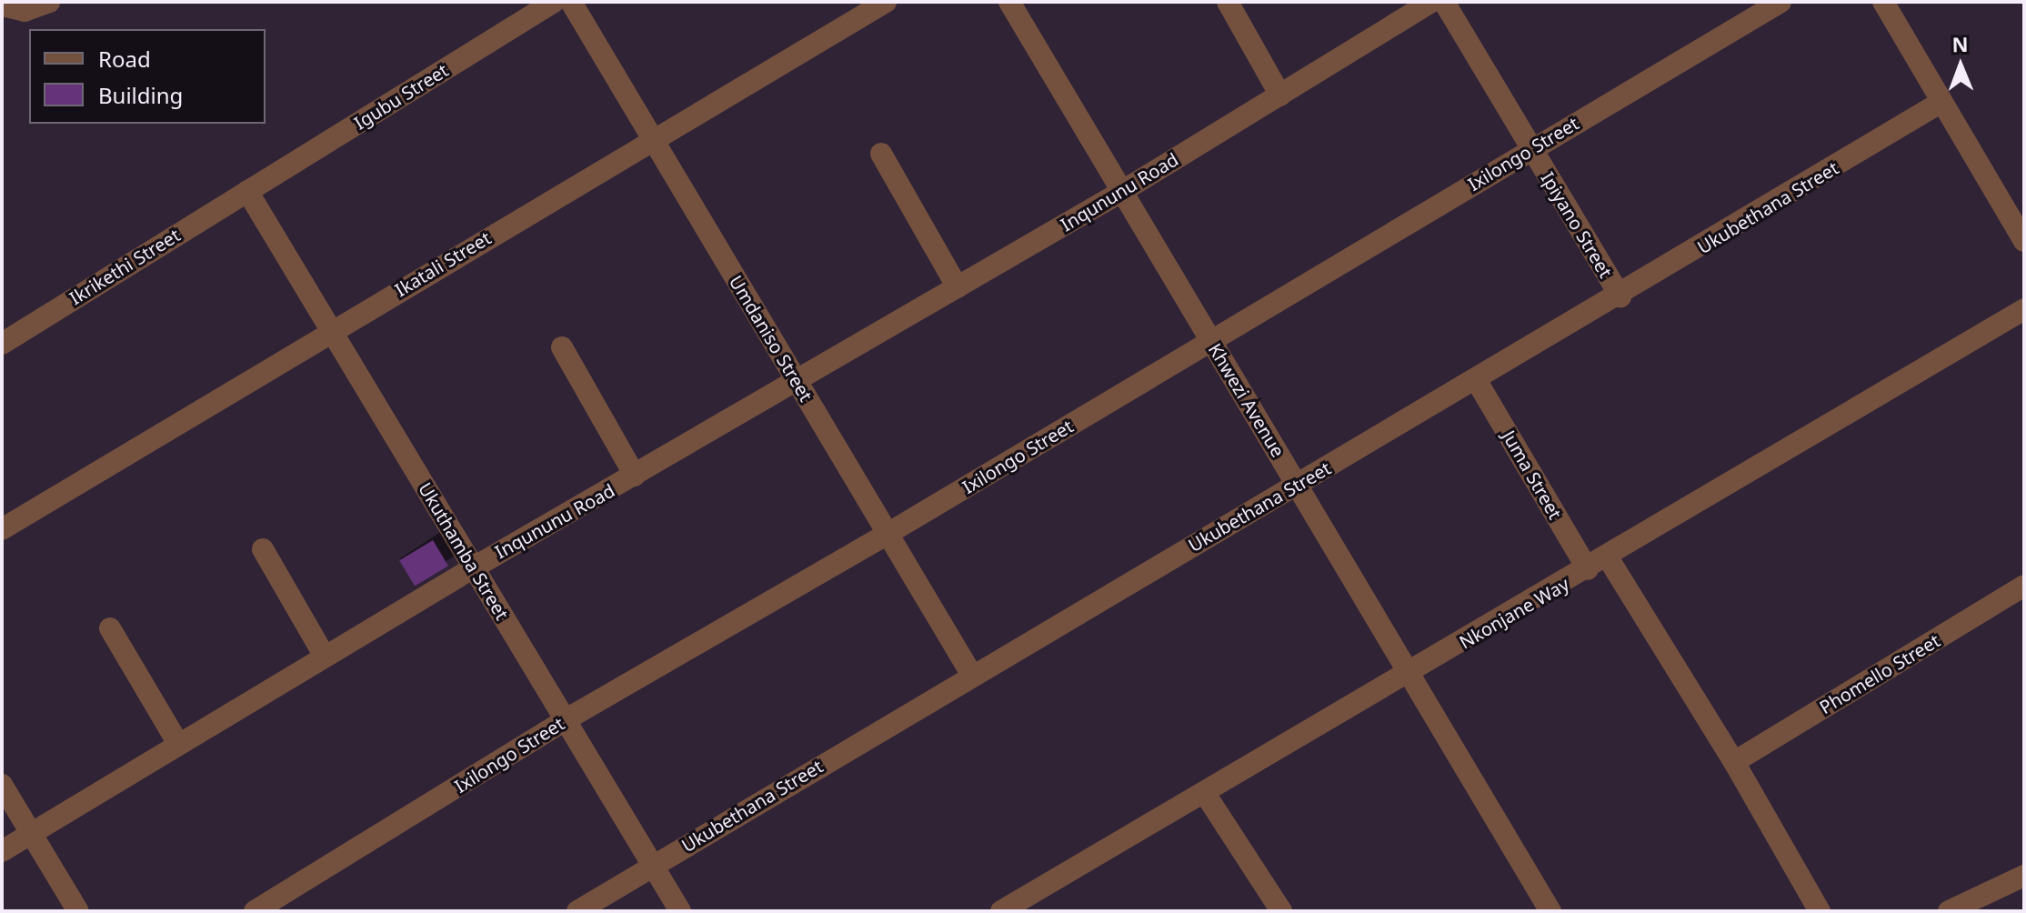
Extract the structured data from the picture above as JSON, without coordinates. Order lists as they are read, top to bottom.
{
  "streets": {
    "street": [
      "Igubu Street",
      "Ixilongo Street",
      "Inqununu Road",
      "Ukubethana Street",
      "Ipiyano Street",
      "Ikatali Street",
      "Ikrikethi Street",
      "Umdaniso Street",
      "Khwezi Avenue",
      "Juma Street",
      "Ukuthamba Street",
      "Nkonjane Way",
      "Phomello Street"
    ]
  },
  "crossings": [
    ["Igubu Street", "Ikrikethi Street"],
    ["Igubu Street", "Ukuthamba Street"],
    ["Ixilongo Street", "Ipiyano Street"],
    ["Ixilongo Street", "Umdaniso Street"],
    ["Ixilongo Street", "Khwezi Avenue"],
    ["Ixilongo Street", "Ukuthamba Street"],
    ["Inqununu Road", "Umdaniso Street"],
    ["Inqununu Road", "Khwezi Avenue"],
    ["Inqununu Road", "Ukuthamba Street"],
    ["Ukubethana Street", "Ipiyano Street"],
    ["Ukubethana Street", "Umdaniso Street"],
    ["Ukubethana Street", "Khwezi Avenue"],
    ["Ukubethana Street", "Juma Street"],
    ["Ukubethana Street", "Ukuthamba Street"],
    ["Ikatali Street", "Umdaniso Street"],
    ["Ikatali Street", "Ukuthamba Street"],
    ["Ikrikethi Street", "Ukuthamba Street"],
    ["Khwezi Avenue", "Nkonjane Way"],
    ["Juma Street", "Nkonjane Way"]
  ],
  "legend": ["Road", "Building"],
  "north": "top"
}
